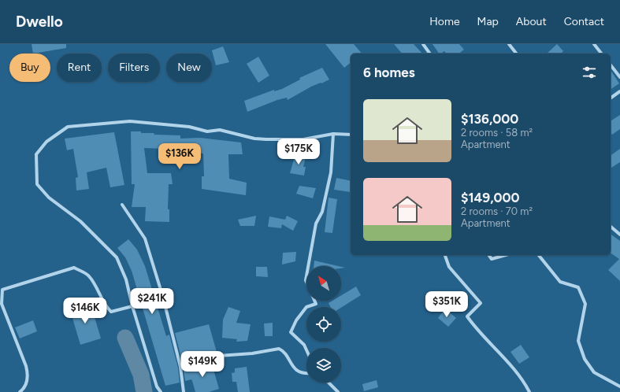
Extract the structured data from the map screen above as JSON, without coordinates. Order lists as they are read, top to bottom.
{
  "north": "top left",
  "page": {
    "header": "Dwello",
    "nav": [
      "Home",
      "Map",
      "About",
      "Contact"
    ],
    "chip": [
      "Buy",
      "Rent",
      "Filters",
      "New"
    ],
    "heading": "6 homes",
    "list": [
      {
        "name": "$136,000",
        "note": "2 rooms · 58 m² · Apartment"
      },
      {
        "name": "$149,000",
        "note": "2 rooms · 70 m² · Apartment"
      }
    ],
    "price": [
      "$175K",
      "$136K",
      "$241K",
      "$351K",
      "$146K",
      "$149K"
    ]
  }
}
